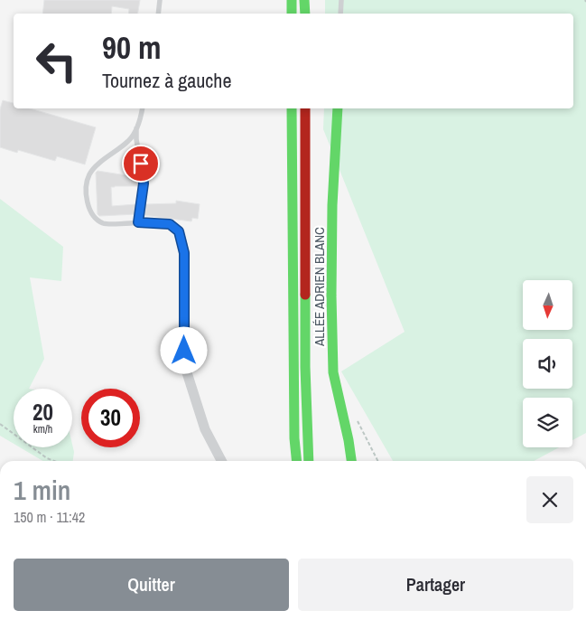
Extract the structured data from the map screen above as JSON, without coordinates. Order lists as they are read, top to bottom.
{
  "streets": {
    "main road": ["ALLÉE ADRIEN BLANC"]
  },
  "north": "bottom",
  "page": {
    "turn": ["90 m", "Tournez à gauche"],
    "speed": "20 km/h",
    "limit": "30",
    "heading": ["1 min", "150 m · 11:42"],
    "buttons": ["Quitter", "Partager"]
  }
}
